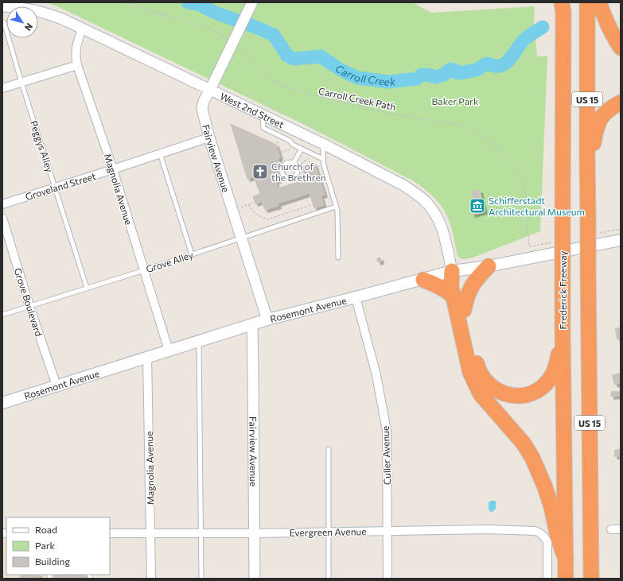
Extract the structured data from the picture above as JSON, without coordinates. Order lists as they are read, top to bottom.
{
  "streets": {
    "highway": ["US 15", "Frederick Freeway"],
    "main road": ["Rosemont Avenue"],
    "street": [
      "West 2nd Street",
      "Fairview Avenue",
      "Groveland Street",
      "Magnolia Avenue",
      "Grove Boulevard",
      "Culler Avenue",
      "Evergreen Avenue"
    ],
    "lane": ["Peggys Alley", "Grove Alley"],
    "path": ["Carroll Creek Path"]
  },
  "crossings": [
    ["Carroll Creek Path", "Fairview Avenue"],
    ["West 2nd Street", "Fairview Avenue"],
    ["West 2nd Street", "Magnolia Avenue"],
    ["West 2nd Street", "Rosemont Avenue"],
    ["Peggys Alley", "Groveland Street"],
    ["Peggys Alley", "Grove Alley"],
    ["Fairview Avenue", "Groveland Street"],
    ["Fairview Avenue", "Grove Alley"],
    ["Fairview Avenue", "Rosemont Avenue"],
    ["Fairview Avenue", "Evergreen Avenue"],
    ["Groveland Street", "Magnolia Avenue"],
    ["Magnolia Avenue", "Grove Alley"],
    ["Magnolia Avenue", "Rosemont Avenue"],
    ["Magnolia Avenue", "Evergreen Avenue"],
    ["Grove Alley", "Grove Boulevard"],
    ["Grove Boulevard", "Rosemont Avenue"],
    ["Rosemont Avenue", "Culler Avenue"],
    ["Culler Avenue", "Evergreen Avenue"]
  ],
  "water": ["Carroll Creek"],
  "parks": ["Baker Park"],
  "places": {
    "church": ["Church of the Brethren"],
    "museum": ["Schifferstadt Architectural Museum"]
  },
  "legend": ["Road", "Park", "Building"],
  "north": "bottom right"
}
